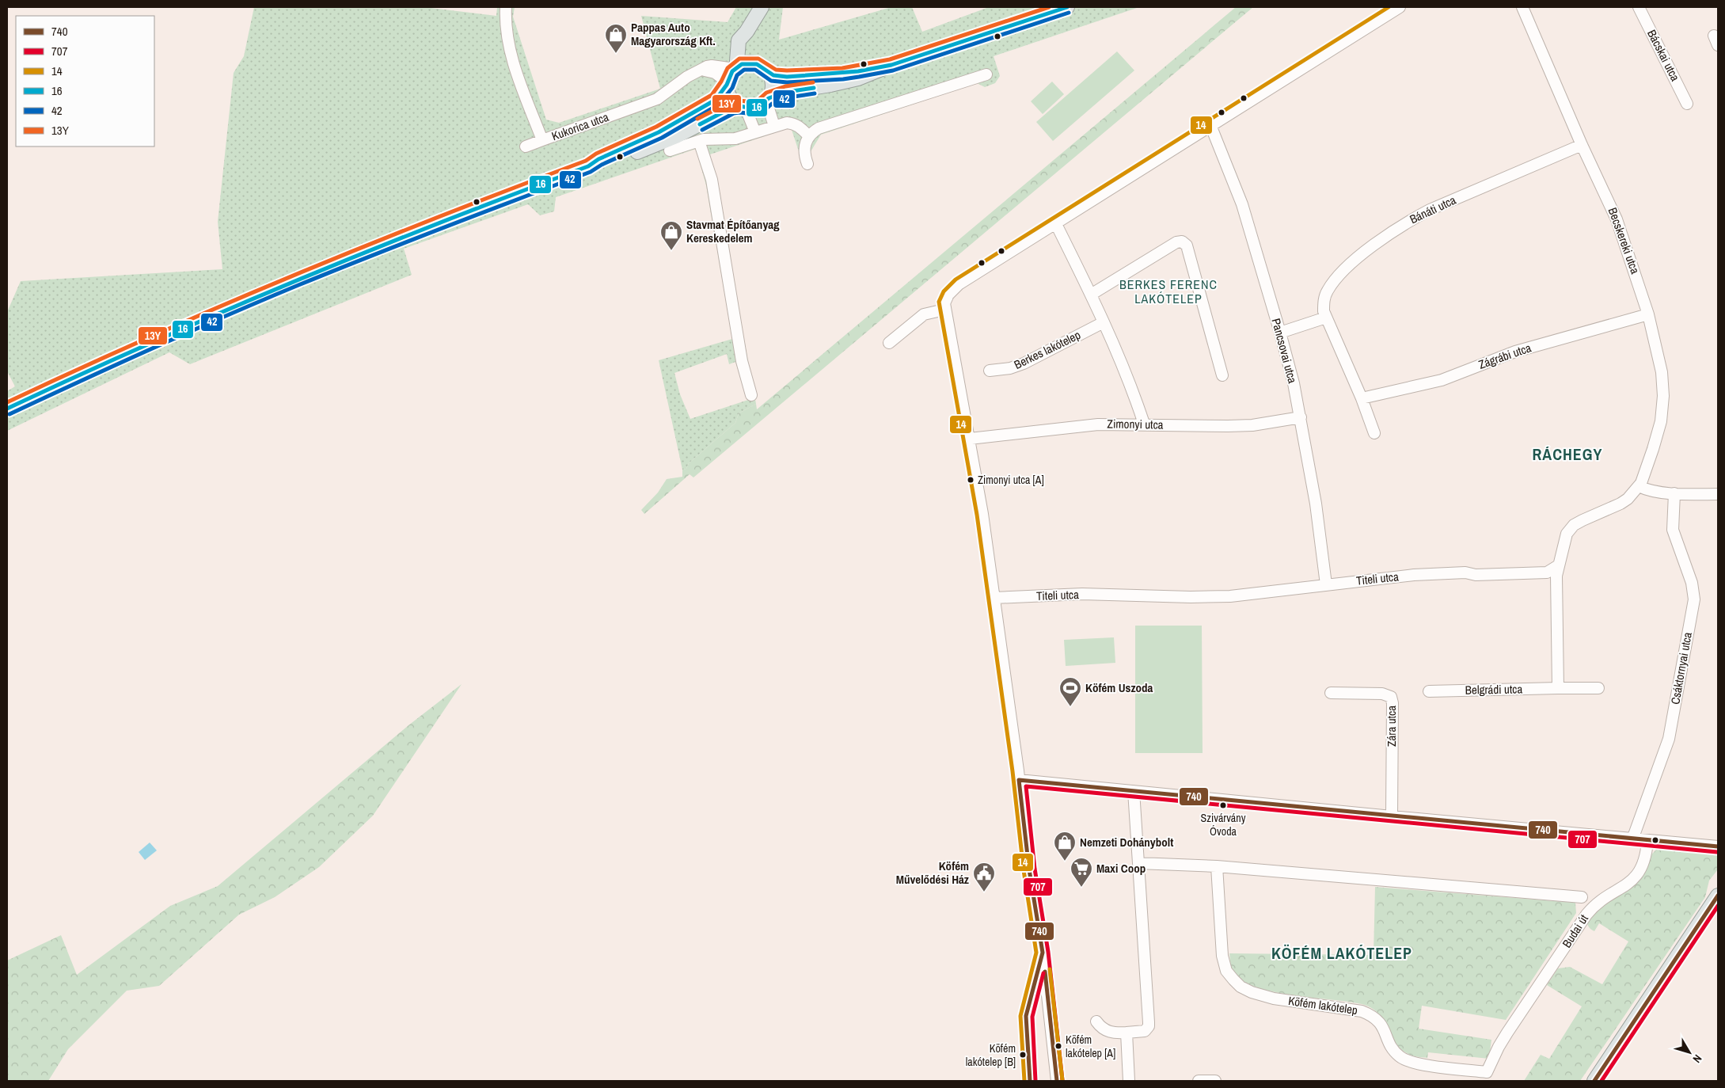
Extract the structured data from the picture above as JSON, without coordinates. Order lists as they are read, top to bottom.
{
  "streets": {
    "street": [
      "Bácskai utca",
      "Kukorica utca",
      "Bánáti utca",
      "Becskereki utca",
      "Berkes lakótelep",
      "Pancsovai utca",
      "Zágrábi utca",
      "Zimonyi utca",
      "Titeli utca",
      "Csáktornyai utca",
      "Belgrádi utca",
      "Zára utca",
      "Budai út",
      "Köfém lakótelep"
    ]
  },
  "crossings": [
    ["Bánáti utca", "Becskereki utca"],
    ["Bánáti utca", "Zágrábi utca"],
    ["Becskereki utca", "Zágrábi utca"],
    ["Pancsovai utca", "Zimonyi utca"],
    ["Pancsovai utca", "Titeli utca"],
    ["Budai út", "Köfém lakótelep"]
  ],
  "districts": ["BERKES FERENC LAKÓTELEP", "RÁCHEGY", "KÖFÉM LAKÓTELEP"],
  "places": {
    "shop": ["Pappas Auto Magyarország Kft.", "Stavmat Építőanyag Kereskedelem", "Nemzeti Dohánybolt"],
    "other": [
      "Zimonyi utca [A]",
      "Szivárvány Óvoda",
      "Köfém lakótelep [A]",
      "Köfém lakótelep [B]"
    ],
    "sports": ["Köfém Uszoda"],
    "supermarket": ["Maxi Coop"],
    "public building": ["Köfém Művelődési Ház"]
  },
  "lines": [
    "transit line 14",
    "transit line 16",
    "transit line 13Y",
    "transit line 42",
    "transit line 740",
    "transit line 707"
  ],
  "legend": [
    "740",
    "707",
    "14",
    "16",
    "42",
    "13Y"
  ],
  "north": "bottom right"
}
